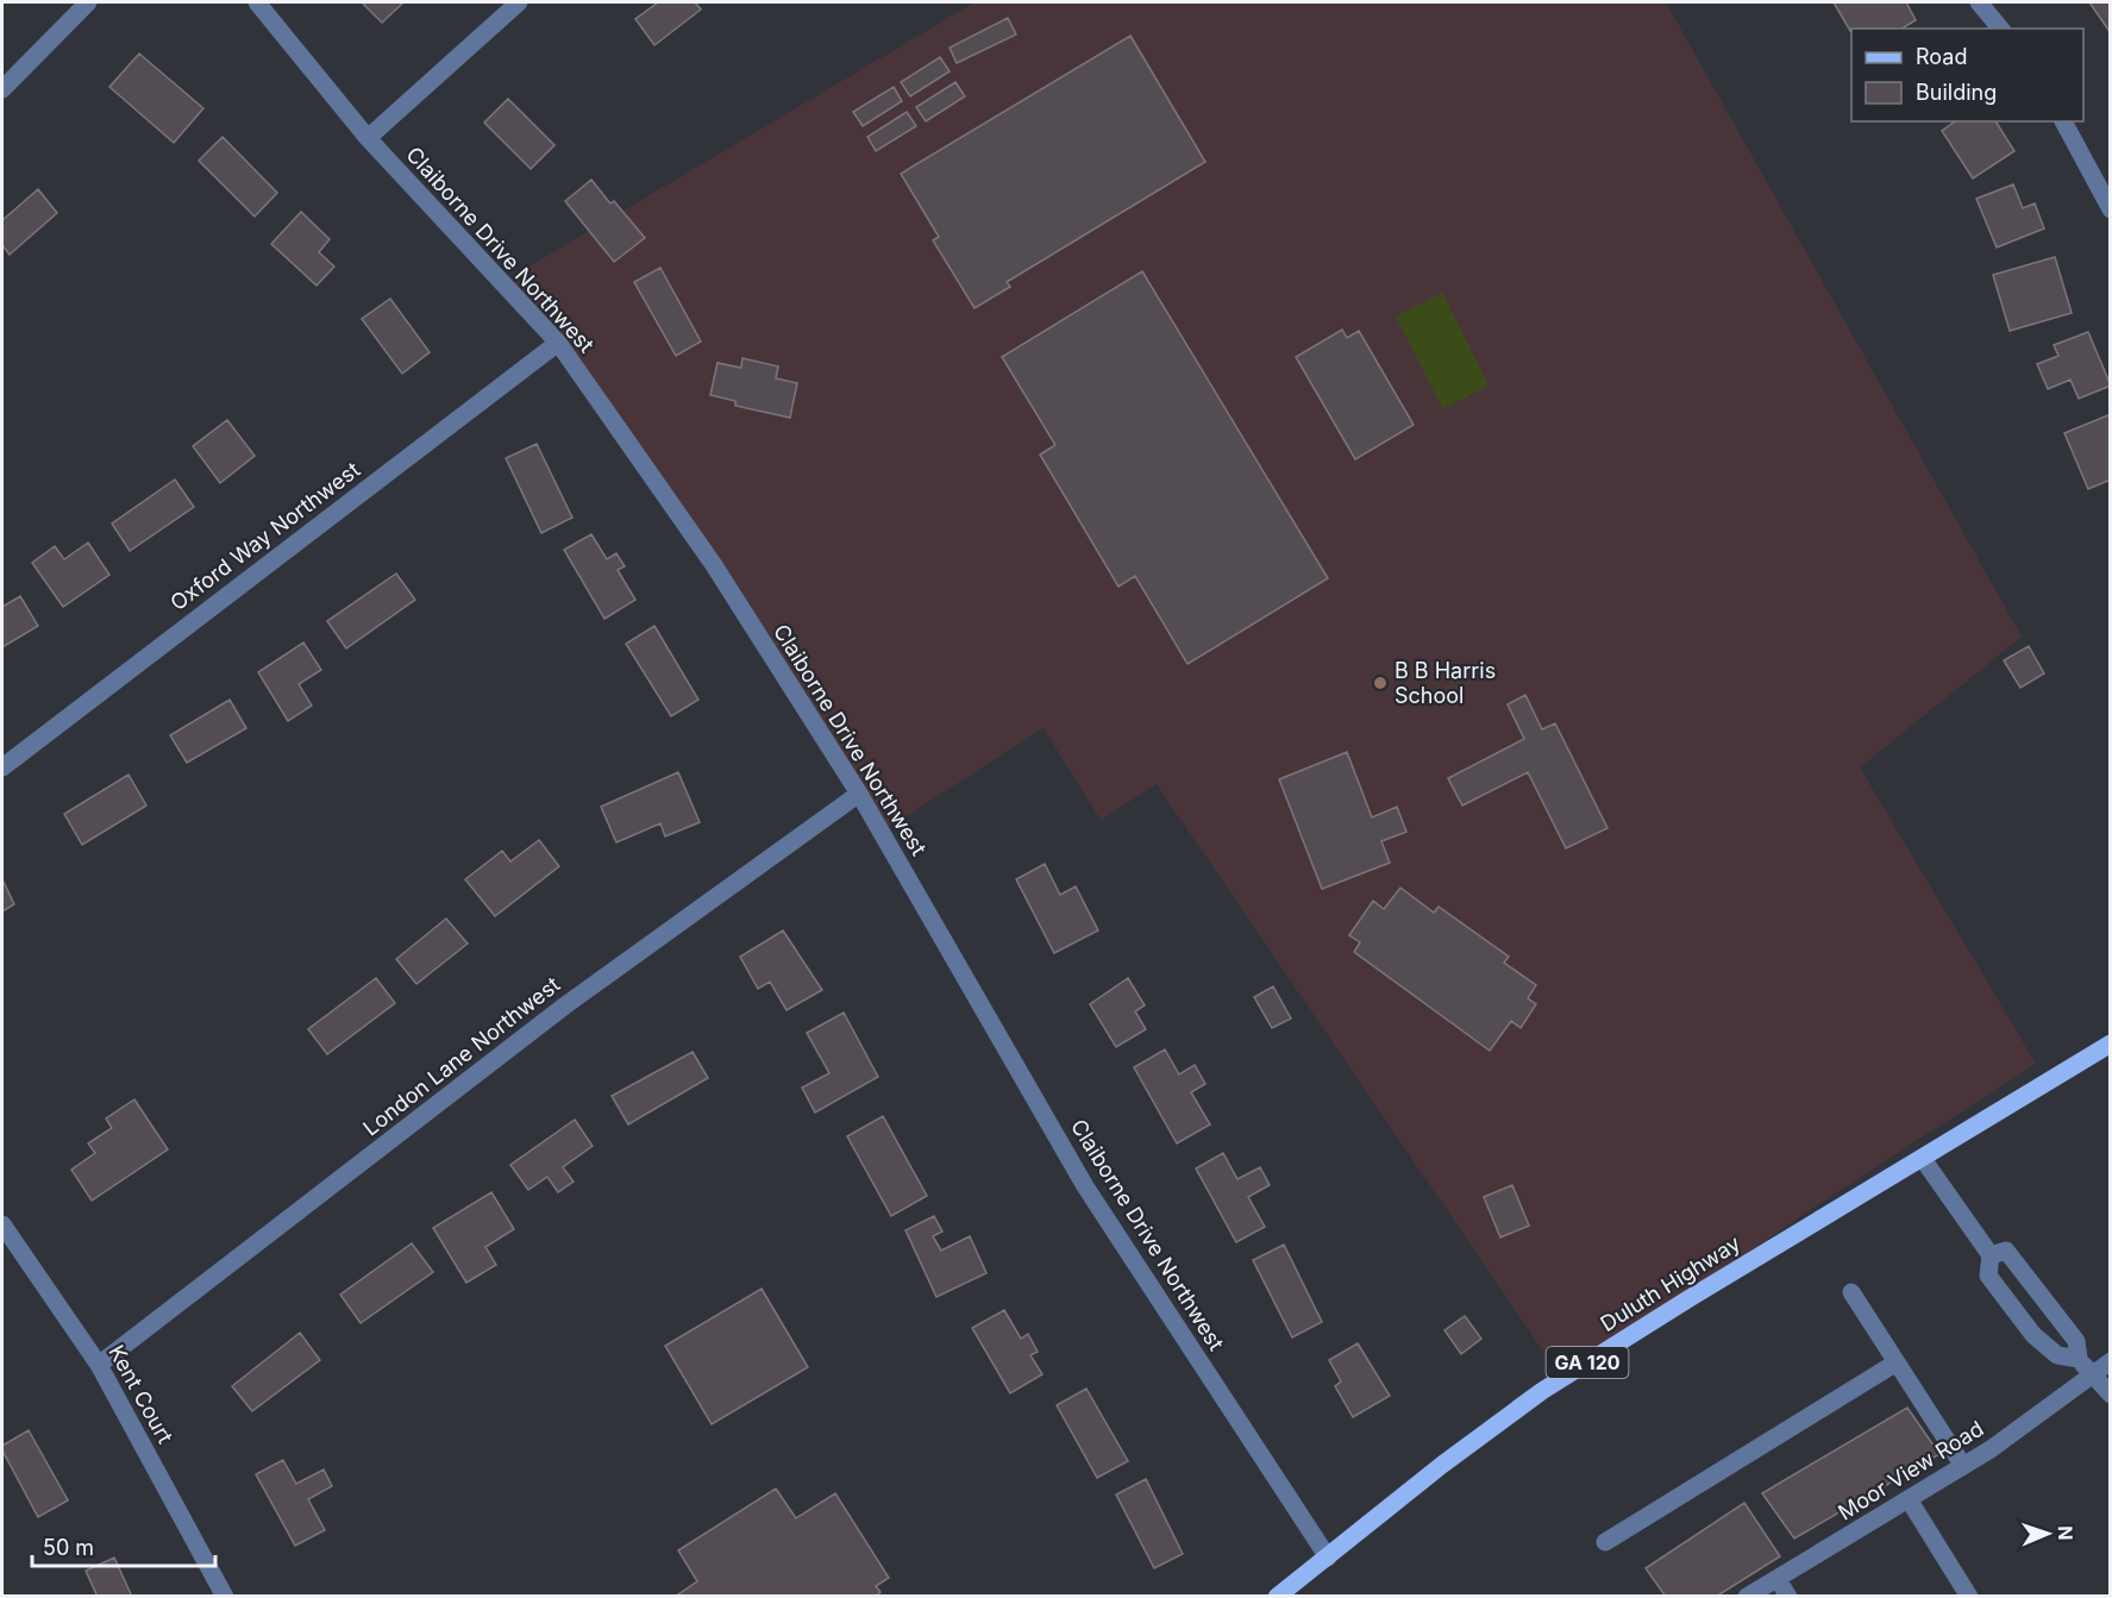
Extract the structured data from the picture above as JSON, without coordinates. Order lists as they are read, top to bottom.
{
  "streets": {
    "main road": ["Duluth Highway", "GA 120"],
    "street": [
      "Claiborne Drive Northwest",
      "Oxford Way Northwest",
      "London Lane Northwest",
      "Kent Court",
      "Moor View Road"
    ]
  },
  "crossings": [
    ["Claiborne Drive Northwest", "Oxford Way Northwest"],
    ["Claiborne Drive Northwest", "London Lane Northwest"],
    ["Claiborne Drive Northwest", "Duluth Highway"],
    ["London Lane Northwest", "Kent Court"]
  ],
  "places": ["B B Harris School"],
  "legend": ["Road", "Building"],
  "scale_bar": "50 m",
  "north": "right"
}
